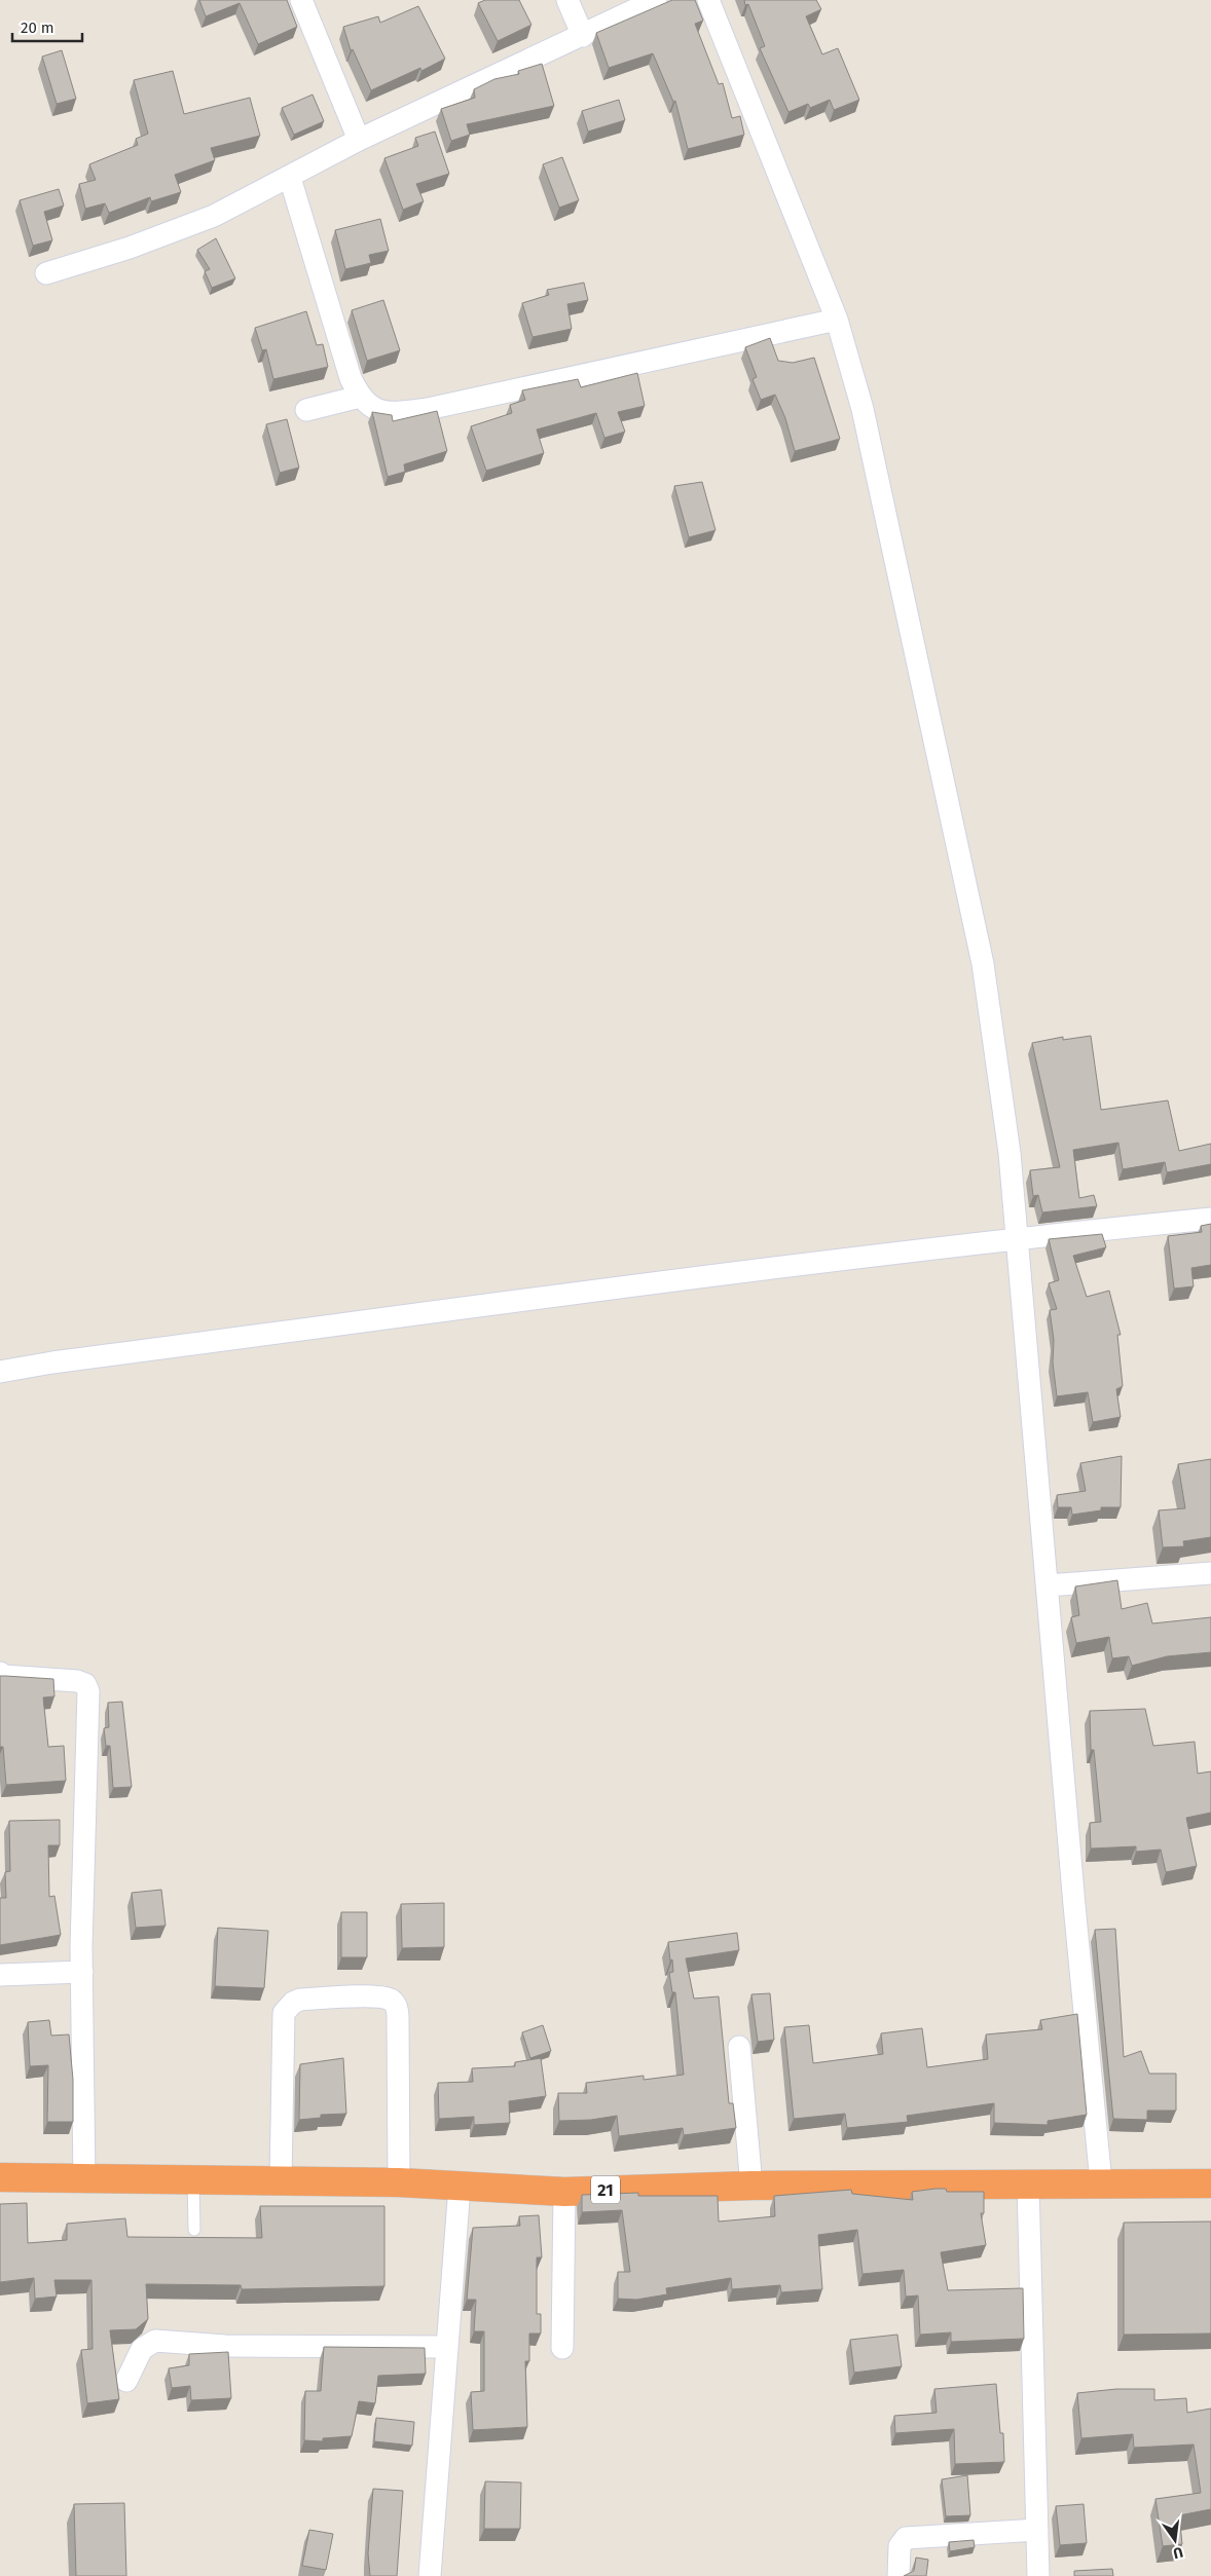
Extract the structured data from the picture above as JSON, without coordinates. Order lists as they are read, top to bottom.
{
  "streets": {
    "highway": ["21"]
  },
  "scale_bar": "20 m",
  "north": "bottom"
}
